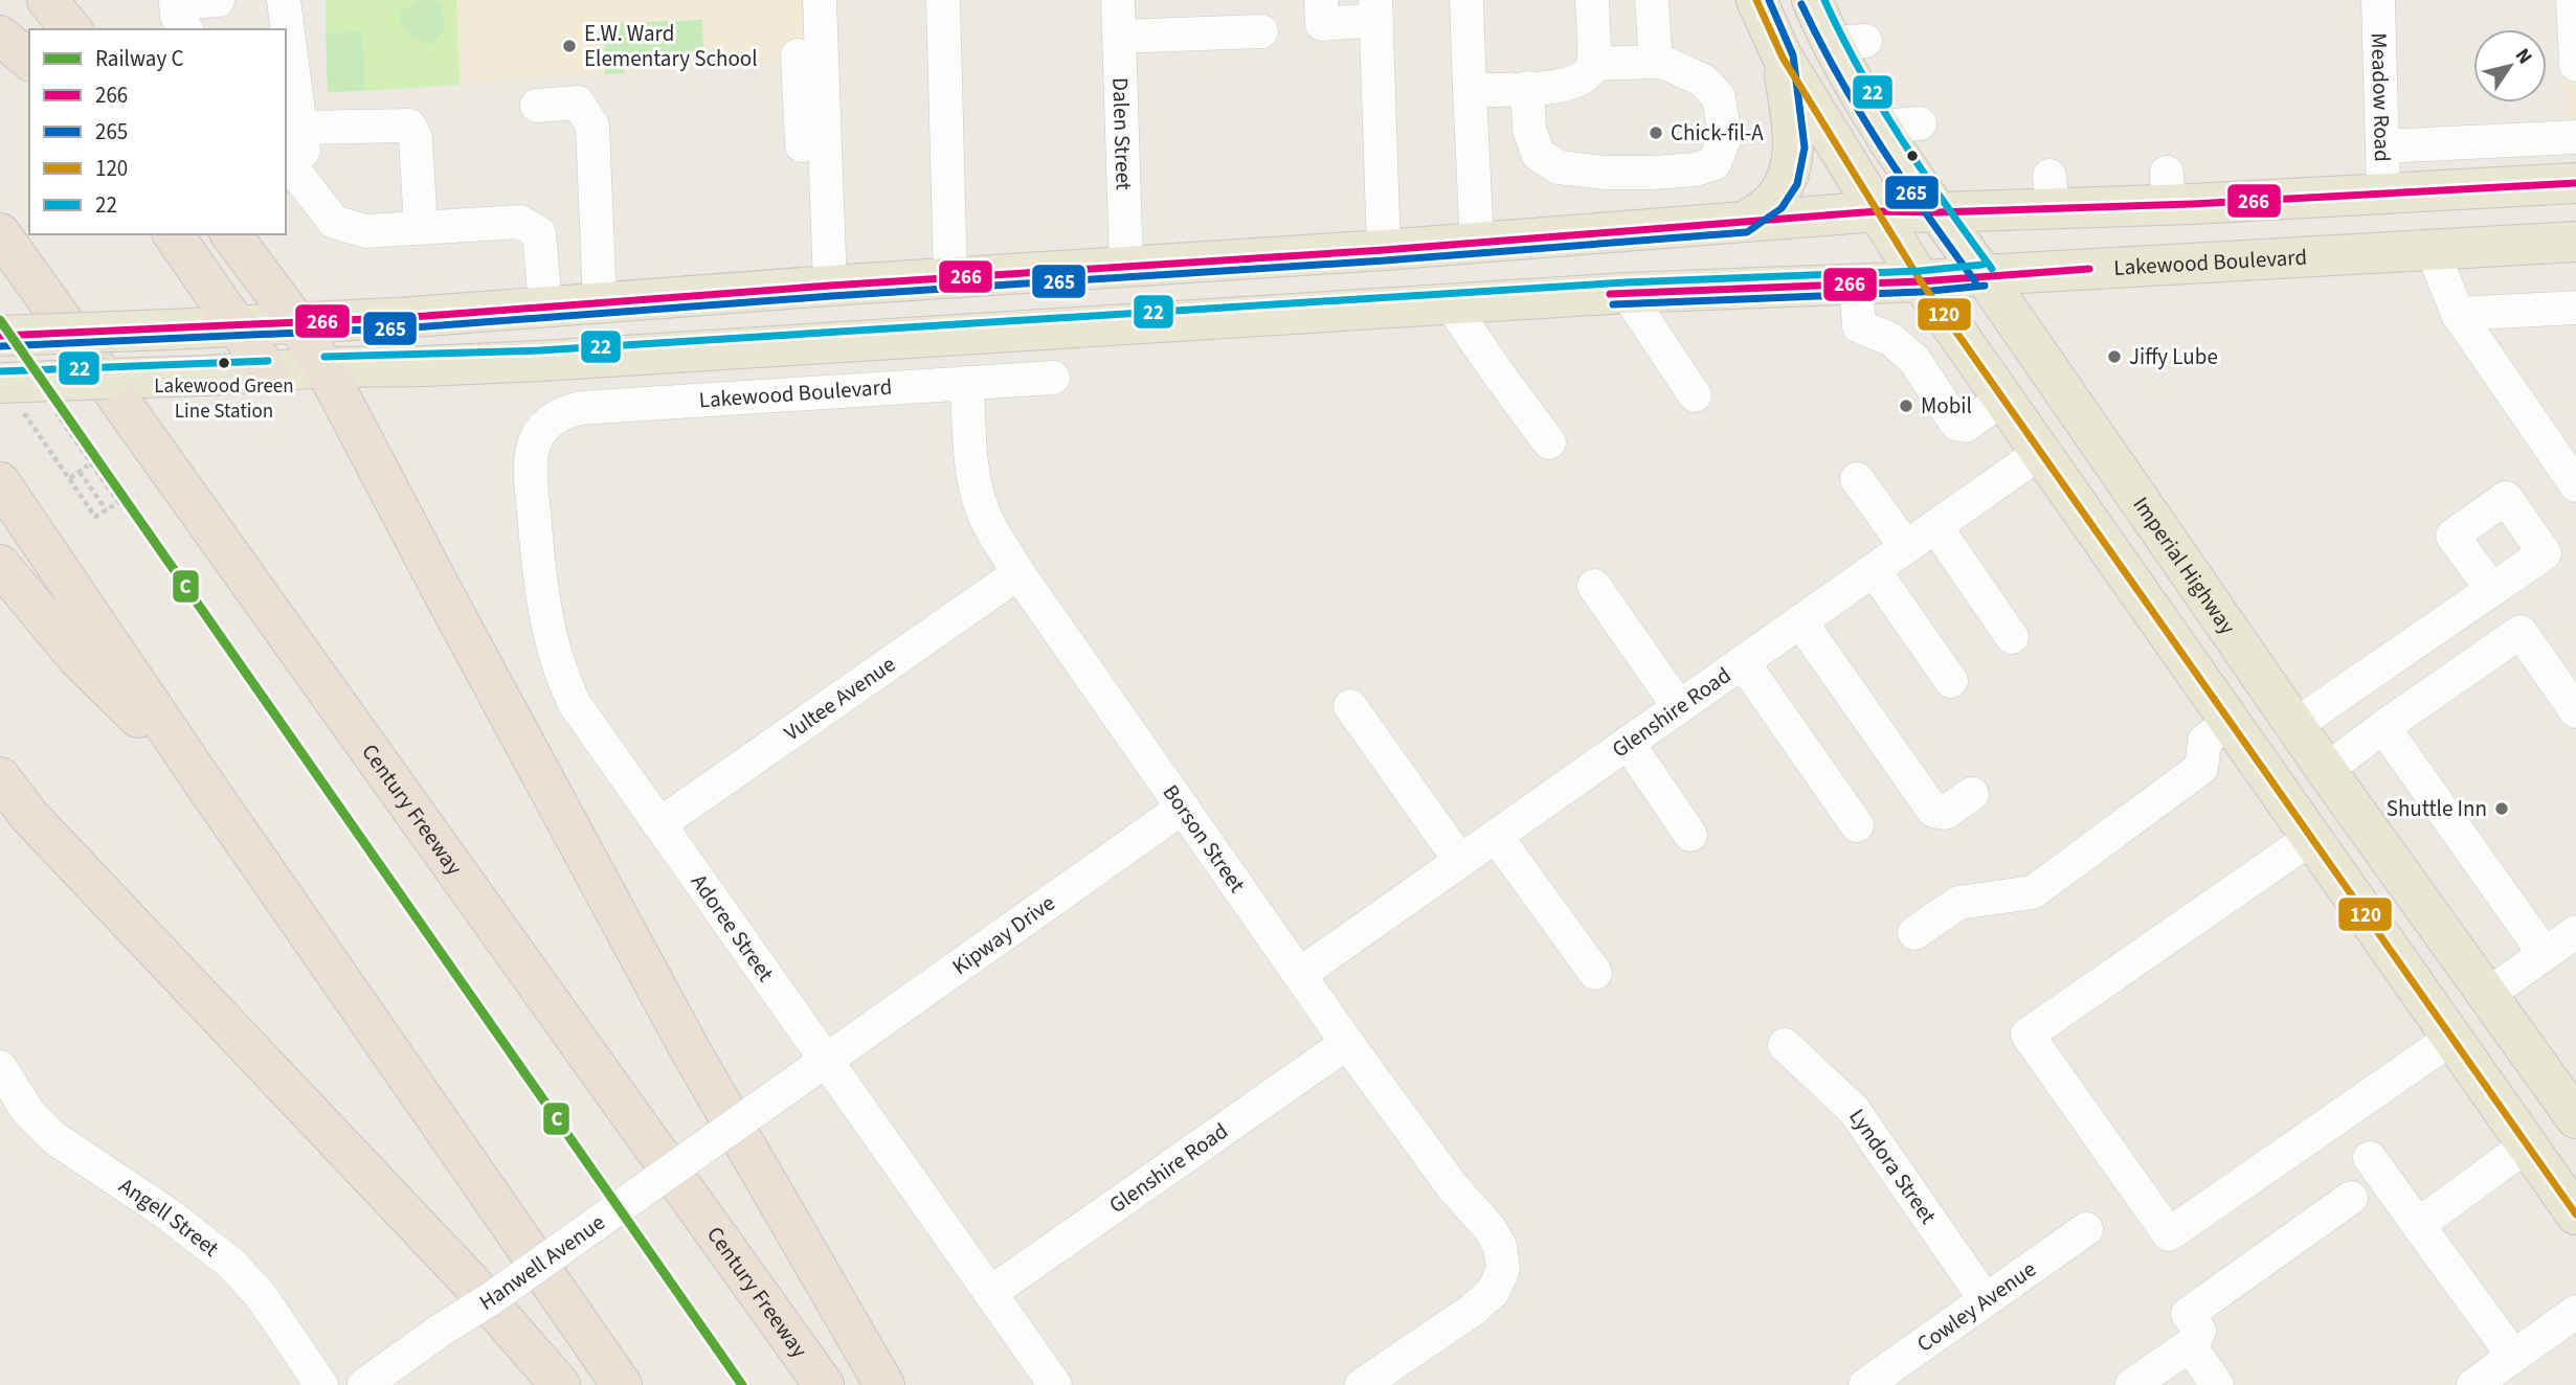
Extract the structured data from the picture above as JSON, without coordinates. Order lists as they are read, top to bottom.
{
  "streets": {
    "highway": ["Century Freeway"],
    "main road": ["Lakewood Boulevard", "Imperial Highway"],
    "street": [
      "Meadow Road",
      "Dalen Street",
      "Vultee Avenue",
      "Glenshire Road",
      "Borson Street",
      "Adoree Street",
      "Kipway Drive",
      "Lyndora Street",
      "Angell Street",
      "Hanwell Avenue",
      "Cowley Avenue"
    ]
  },
  "crossings": [
    ["Lakewood Boulevard", "Imperial Highway"],
    ["Lakewood Boulevard", "Borson Street"],
    ["Lakewood Boulevard", "Adoree Street"],
    ["Vultee Avenue", "Borson Street"],
    ["Vultee Avenue", "Adoree Street"],
    ["Glenshire Road", "Borson Street"],
    ["Glenshire Road", "Adoree Street"],
    ["Borson Street", "Kipway Drive"],
    ["Adoree Street", "Kipway Drive"],
    ["Adoree Street", "Hanwell Avenue"],
    ["Kipway Drive", "Hanwell Avenue"],
    ["Lyndora Street", "Cowley Avenue"]
  ],
  "places": [
    "E.W. Ward Elementary School",
    "Chick-fil-A",
    "Jiffy Lube",
    "Lakewood Green Line Station",
    "Mobil",
    "Shuttle Inn"
  ],
  "lines": [
    "transit line 265",
    "transit line 120",
    "transit line 22",
    "transit line 266",
    "rail line C"
  ],
  "legend": [
    "Railway C",
    "266",
    "265",
    "120",
    "22"
  ],
  "north": "top right"
}
